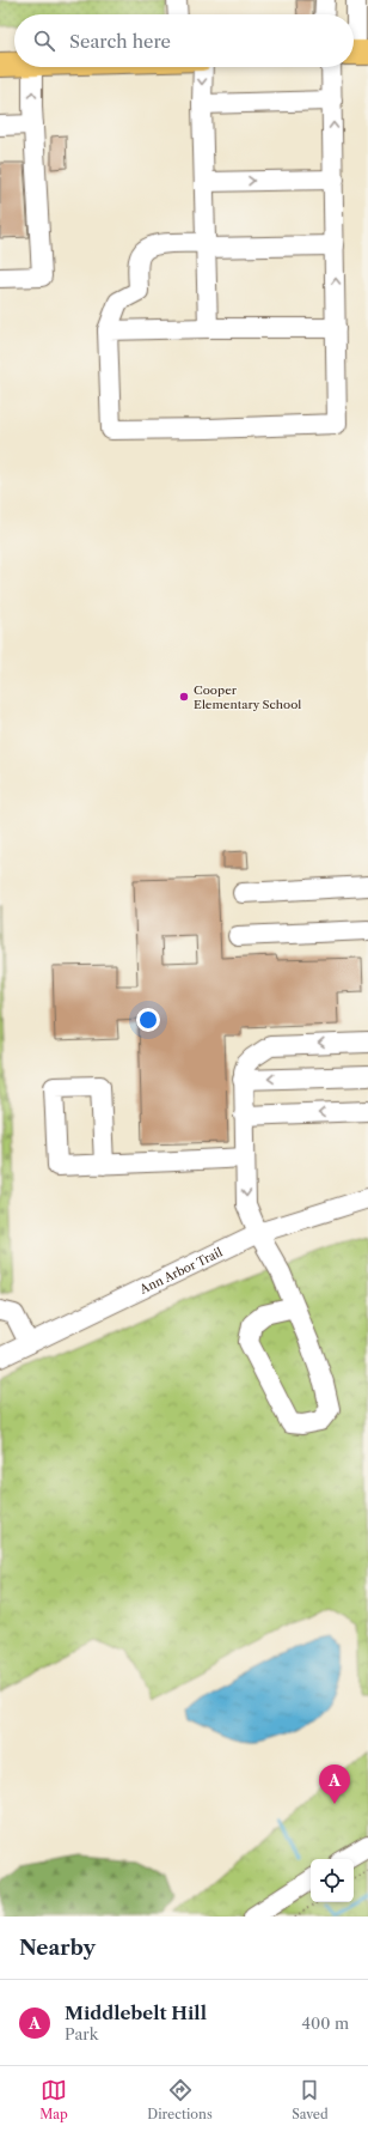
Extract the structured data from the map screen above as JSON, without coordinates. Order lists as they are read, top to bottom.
{
  "streets": {
    "street": ["Ann Arbor Trail"]
  },
  "places": ["Cooper Elementary School"],
  "page": {
    "search": "Search here",
    "pins": "A",
    "heading": "Nearby",
    "list": [
      {
        "mark": "A",
        "name": "Middlebelt Hill",
        "note": "Park",
        "value": "400 m"
      }
    ],
    "nav": ["Map", "Directions", "Saved"]
  }
}
